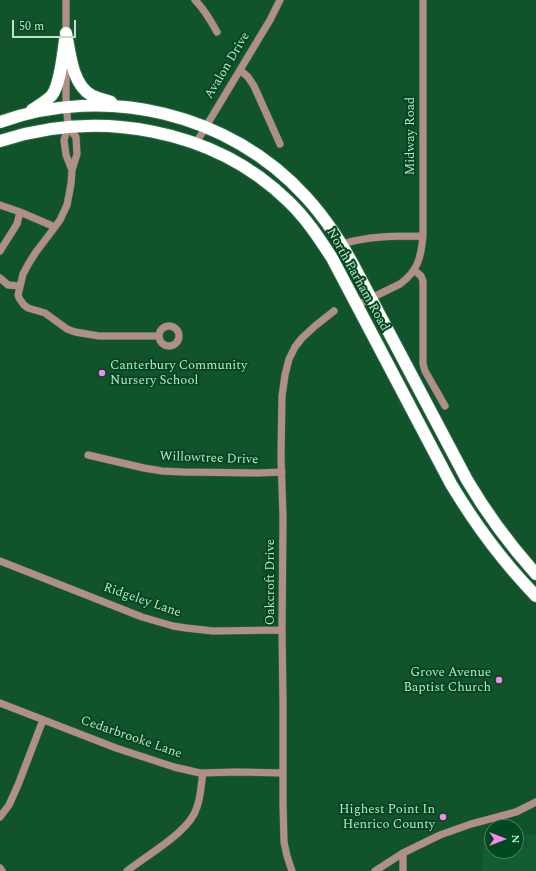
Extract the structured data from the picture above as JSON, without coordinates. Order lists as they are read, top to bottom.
{
  "streets": {
    "highway": ["North Parham Road"],
    "street": [
      "Avalon Drive",
      "Midway Road",
      "Willowtree Drive",
      "Oakcroft Drive",
      "Ridgeley Lane",
      "Cedarbrooke Lane"
    ]
  },
  "crossings": [
    ["Avalon Drive", "North Parham Road"],
    ["Midway Road", "North Parham Road"],
    ["Willowtree Drive", "Oakcroft Drive"],
    ["Oakcroft Drive", "Ridgeley Lane"],
    ["Oakcroft Drive", "Cedarbrooke Lane"]
  ],
  "places": ["Canterbury Community Nursery School", "Grove Avenue Baptist Church", "Highest Point In Henrico County"],
  "scale_bar": "50 m",
  "north": "right"
}
